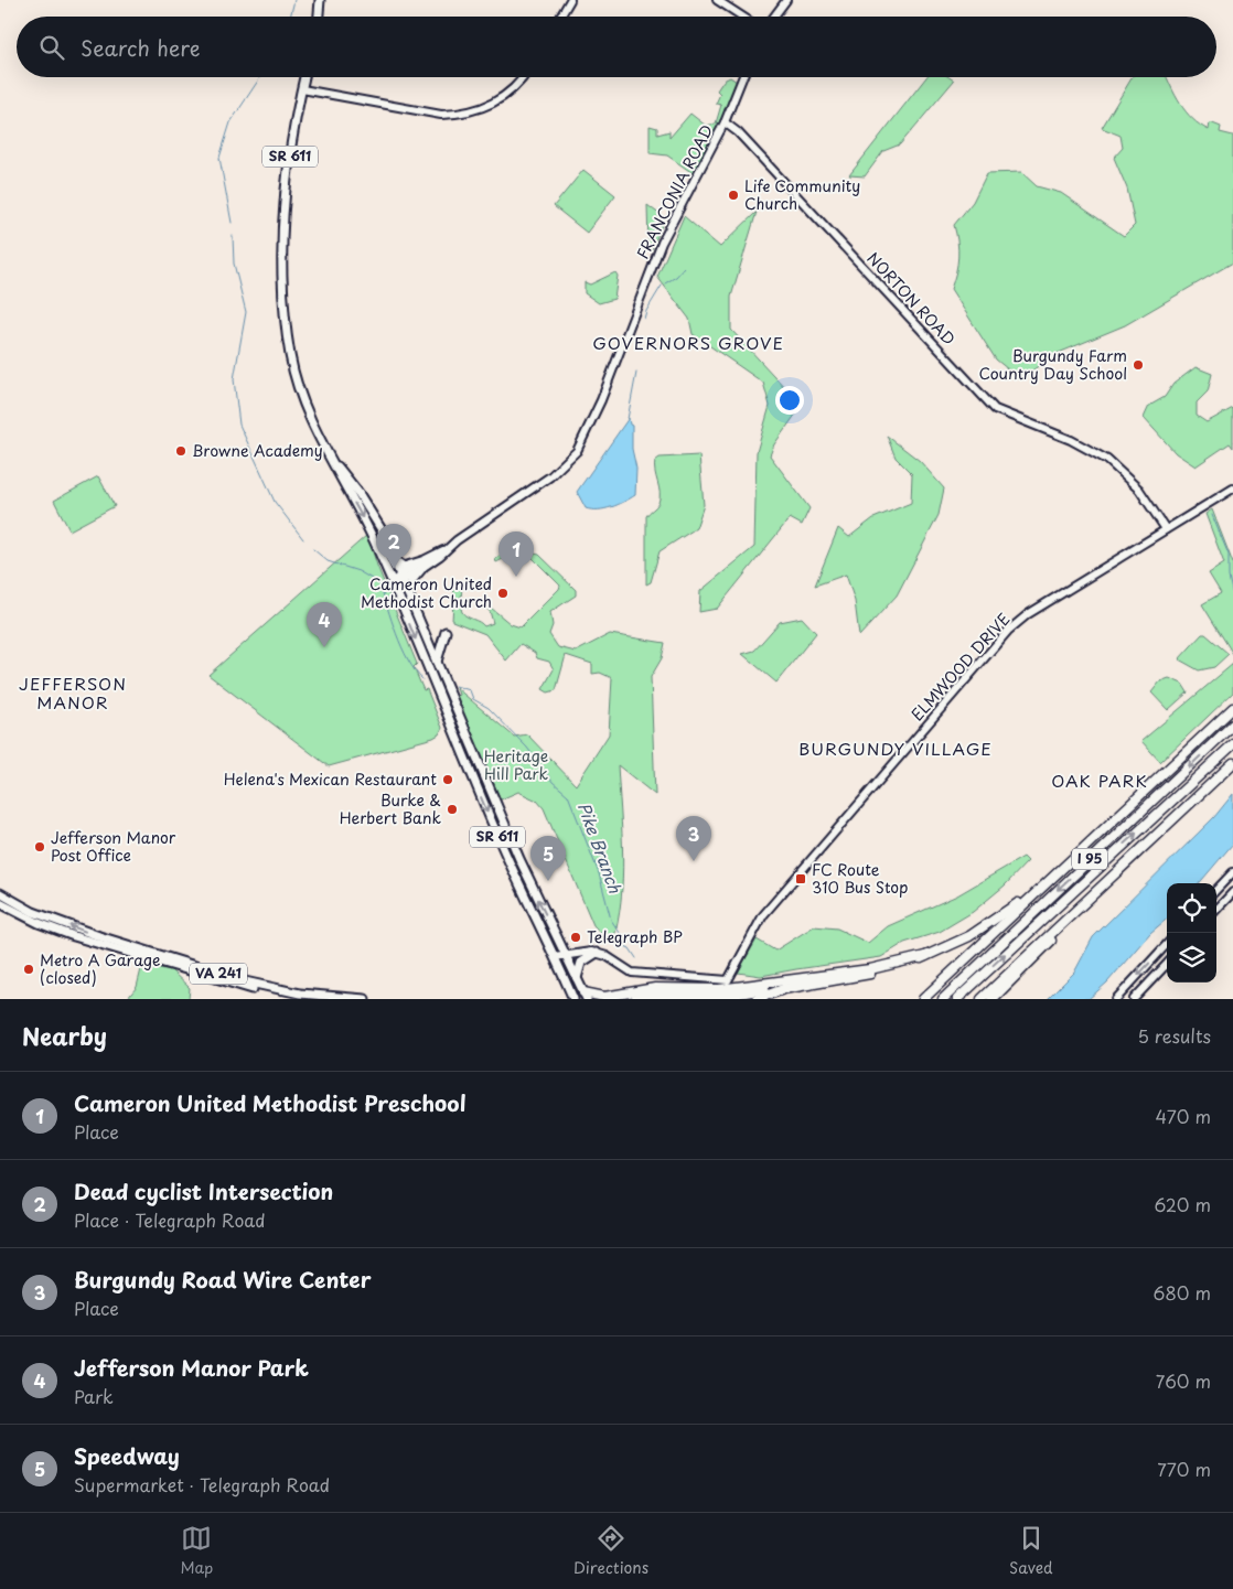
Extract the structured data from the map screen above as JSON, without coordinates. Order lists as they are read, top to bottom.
{
  "streets": {
    "highway": ["I 95"],
    "main road": ["SR 611", "VA 241"],
    "street": ["FRANCONIA ROAD", "NORTON ROAD", "ELMWOOD DRIVE"]
  },
  "crossings": [
    ["SR 611", "FRANCONIA ROAD"],
    ["FRANCONIA ROAD", "NORTON ROAD"],
    ["NORTON ROAD", "ELMWOOD DRIVE"]
  ],
  "districts": [
    "GOVERNORS GROVE",
    "JEFFERSON MANOR",
    "BURGUNDY VILLAGE",
    "OAK PARK"
  ],
  "water": ["Pike Branch"],
  "parks": ["Heritage Hill Park"],
  "places": {
    "other": [
      "Life Community Church",
      "Burgundy Farm Country Day School",
      "Browne Academy",
      "Cameron United Methodist Church",
      "Helena's Mexican Restaurant",
      "Burke & Herbert Bank",
      "Jefferson Manor Post Office",
      "Telegraph BP",
      "Metro A Garage (closed)"
    ],
    "transit": ["FC Route 310 Bus Stop"]
  },
  "page": {
    "search": "Search here",
    "pins": [
      "2",
      "1",
      "4",
      "3",
      "5"
    ],
    "heading": ["Nearby", "5 results"],
    "list": [
      {
        "mark": "1",
        "name": "Cameron United Methodist Preschool",
        "note": "Place",
        "value": "470 m"
      },
      {
        "mark": "2",
        "name": "Dead cyclist Intersection",
        "note": "Place · Telegraph Road",
        "value": "620 m"
      },
      {
        "mark": "3",
        "name": "Burgundy Road Wire Center",
        "note": "Place",
        "value": "680 m"
      },
      {
        "mark": "4",
        "name": "Jefferson Manor Park",
        "note": "Park",
        "value": "760 m"
      },
      {
        "mark": "5",
        "name": "Speedway",
        "note": "Supermarket · Telegraph Road",
        "value": "770 m"
      }
    ],
    "nav": ["Map", "Directions", "Saved"]
  }
}
